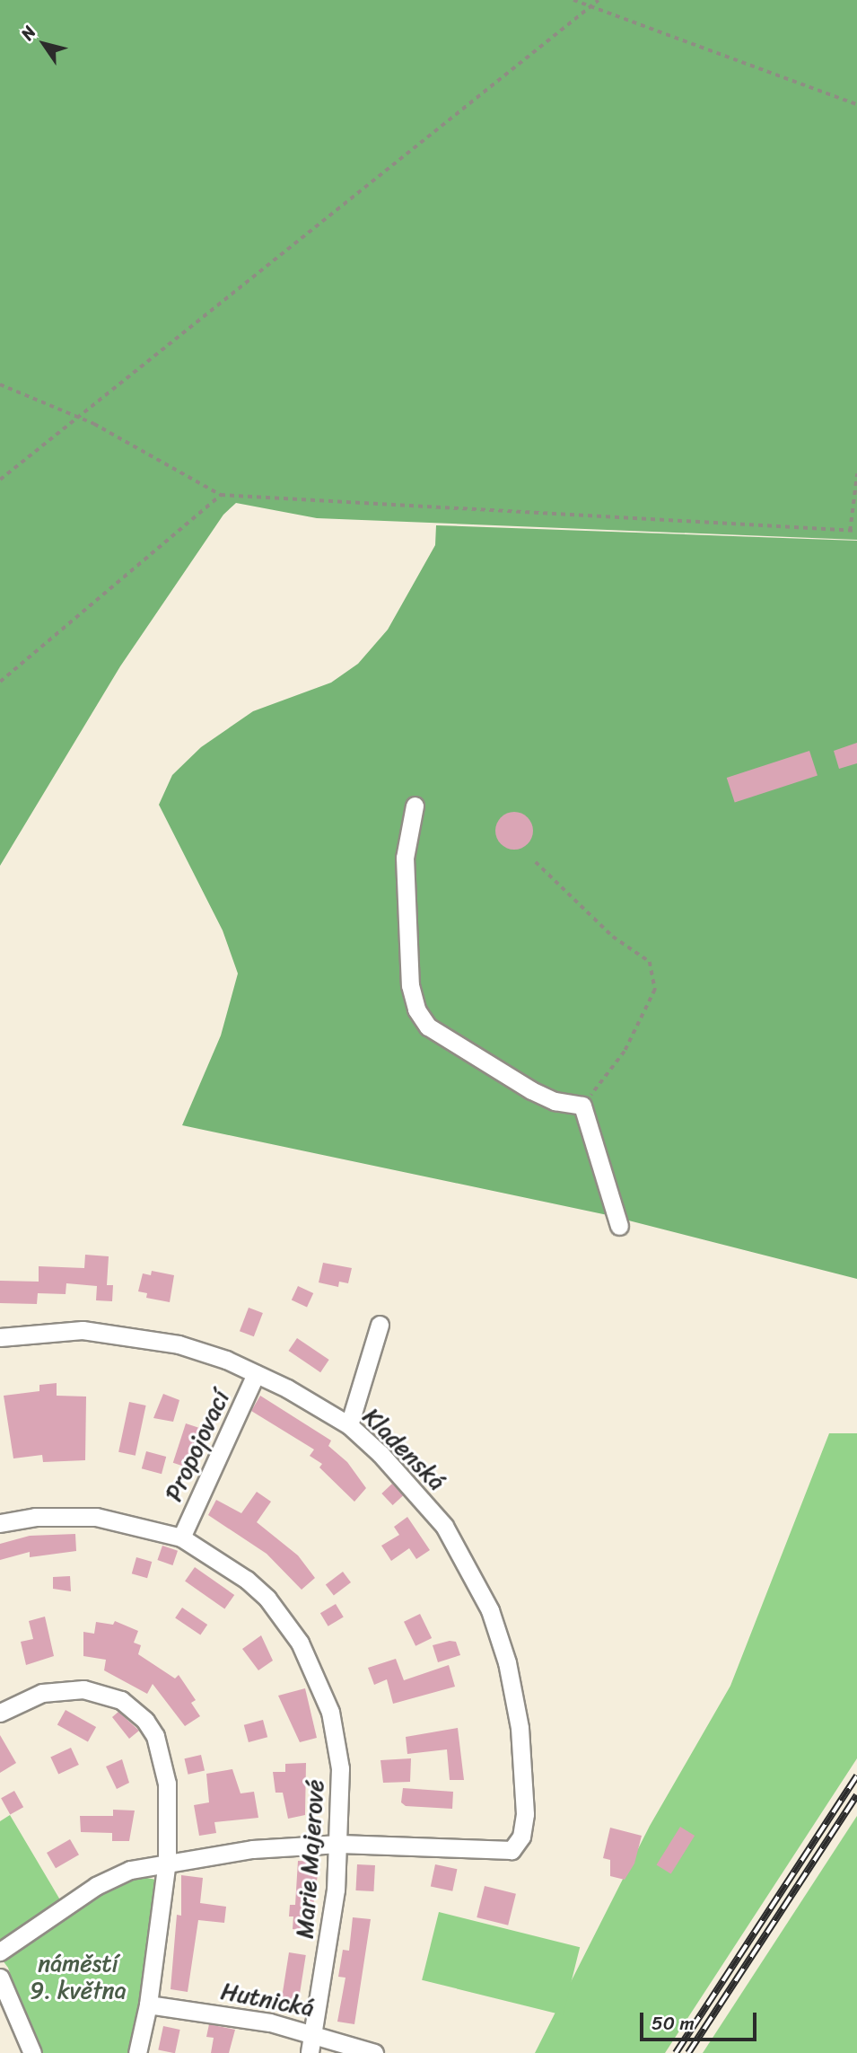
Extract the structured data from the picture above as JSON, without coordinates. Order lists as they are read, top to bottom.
{
  "streets": {
    "street": [
      "Propojovací",
      "Kladenská",
      "Marie Majerové",
      "Hutnická"
    ]
  },
  "crossings": [
    ["Propojovací", "Kladenská"],
    ["Propojovací", "Marie Majerové"],
    ["Kladenská", "Marie Majerové"],
    ["Marie Majerové", "Hutnická"]
  ],
  "parks": ["náměstí 9. května"],
  "scale_bar": "50 m",
  "north": "top left"
}
